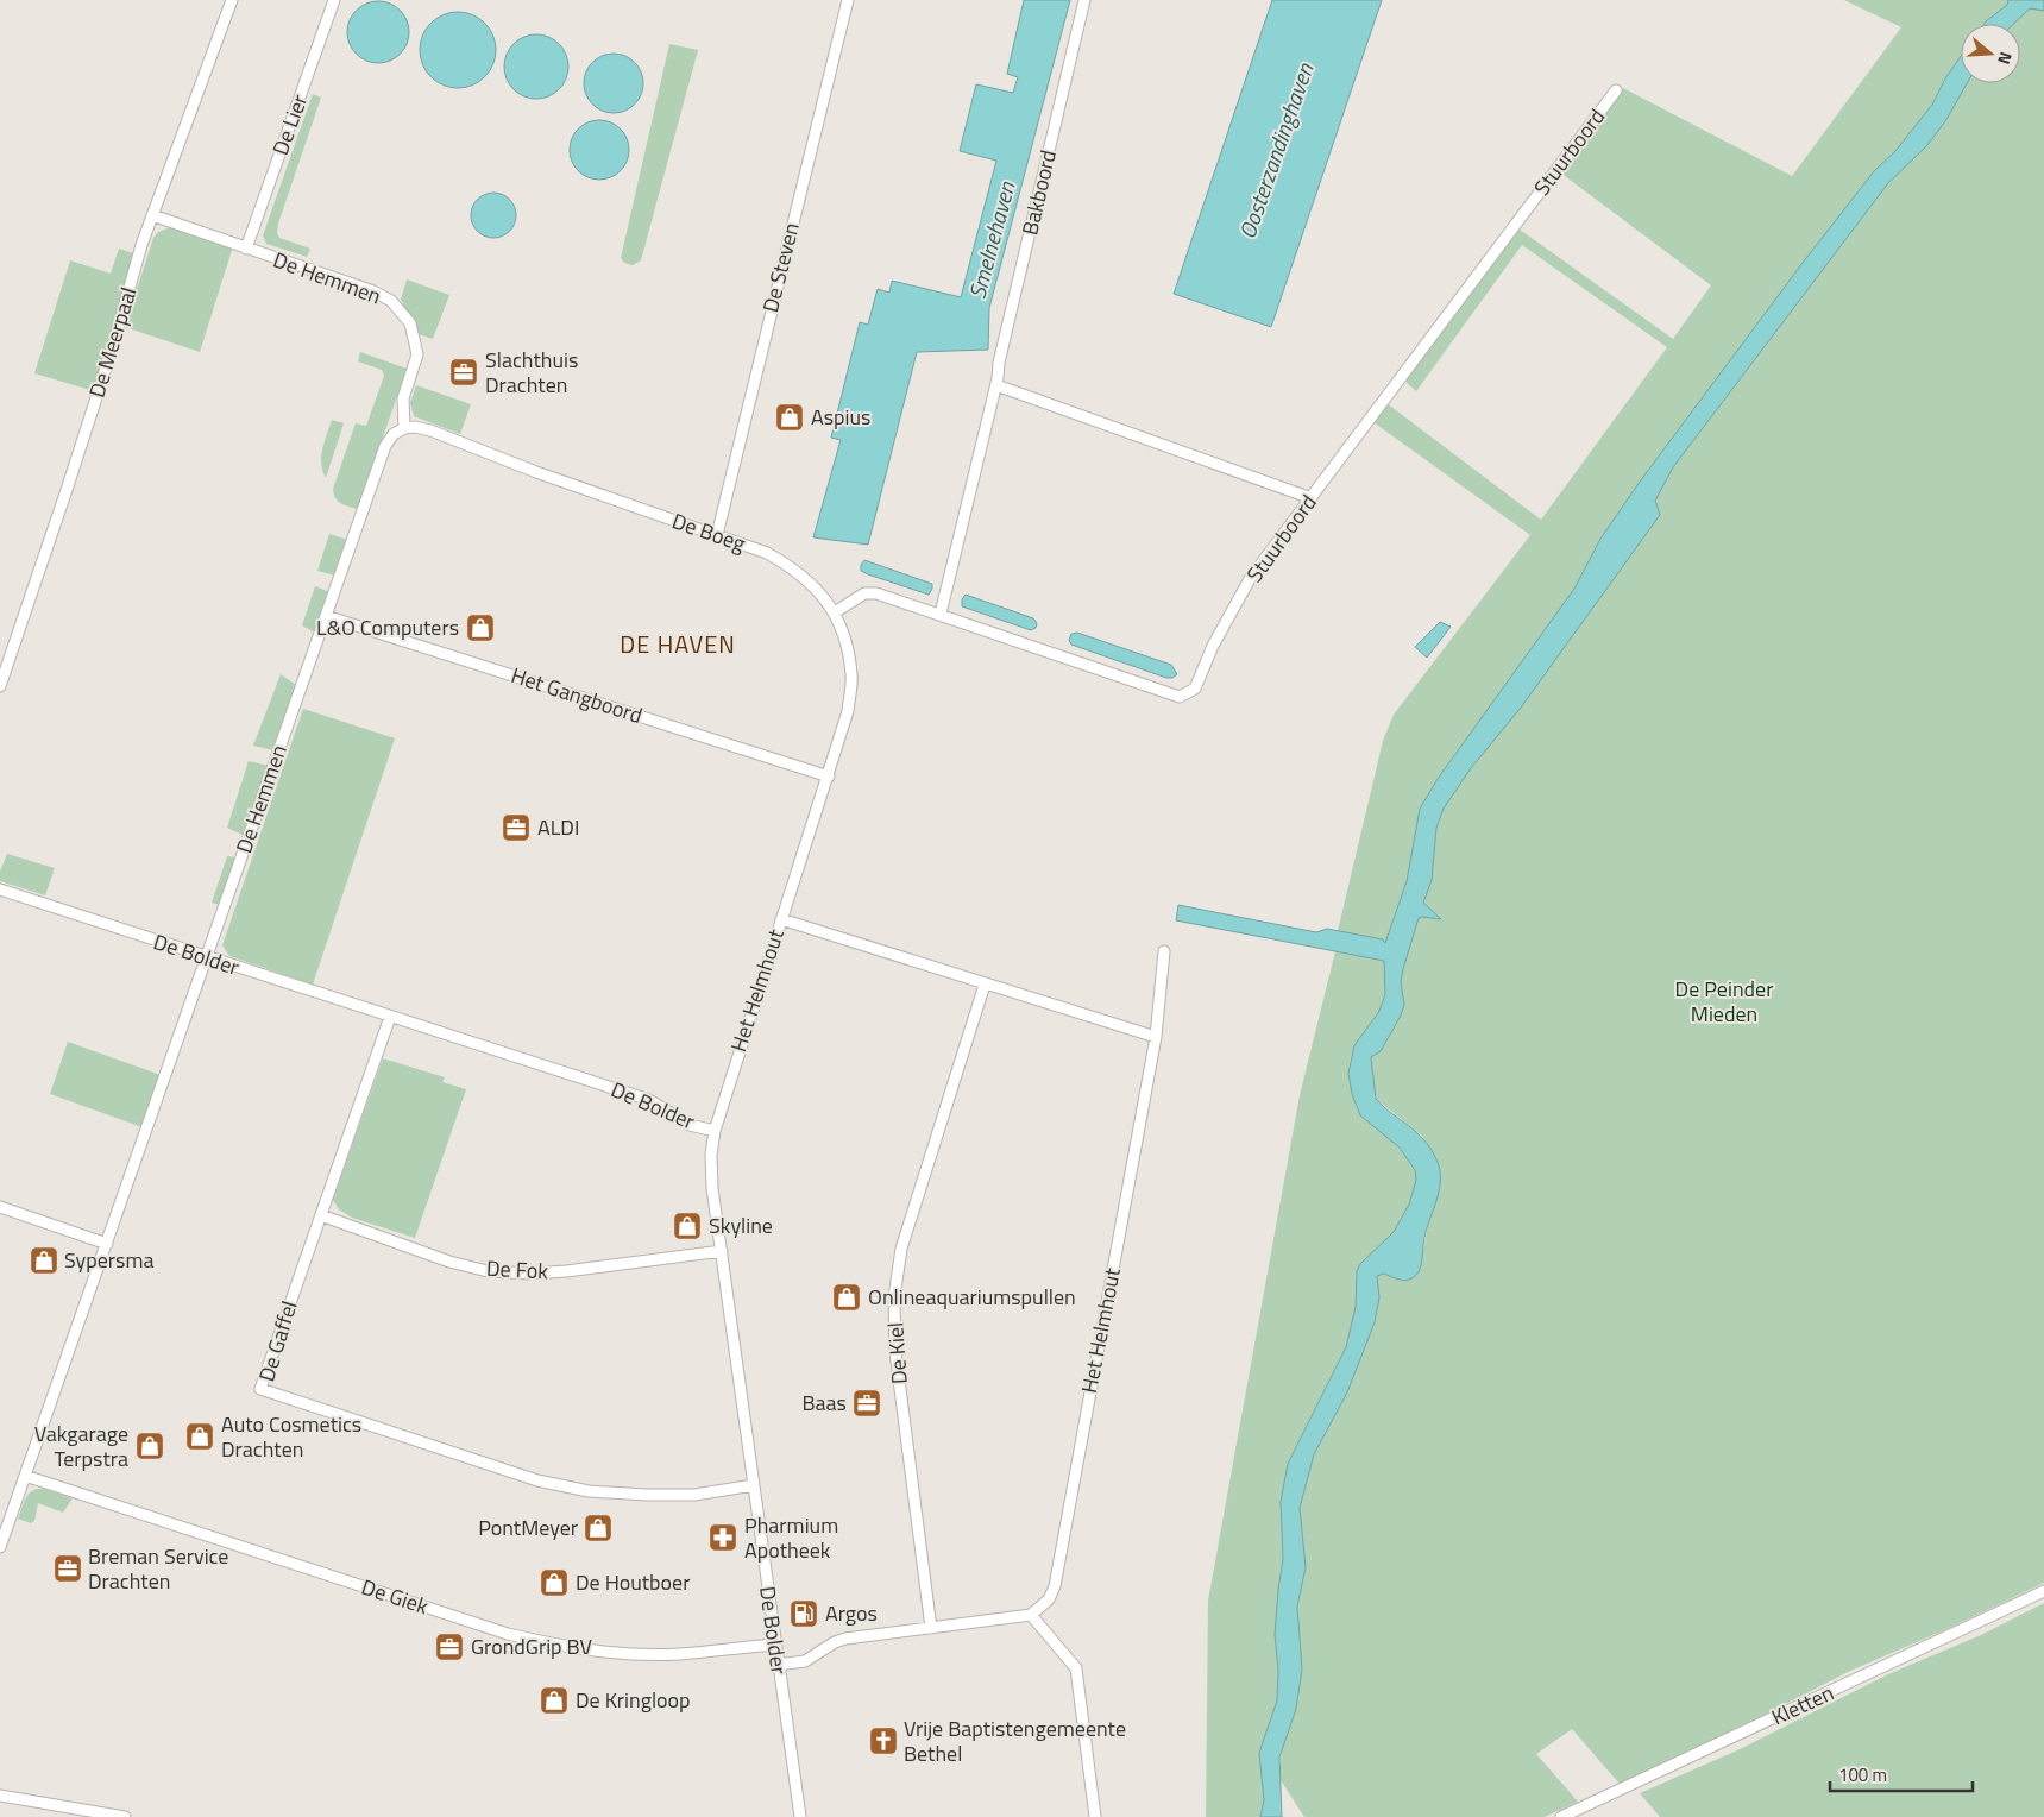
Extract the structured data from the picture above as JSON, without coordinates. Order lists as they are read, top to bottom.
{
  "streets": {
    "street": [
      "De Lier",
      "Stuurboord",
      "Bakboord",
      "De Steven",
      "De Hemmen",
      "De Meerpaal",
      "De Boeg",
      "Het Gangboord",
      "De Bolder",
      "Het Helmhout",
      "De Fok",
      "De Gaffel",
      "De Kiel",
      "De Giek",
      "Kletten"
    ]
  },
  "crossings": [
    ["De Lier", "De Hemmen"],
    ["Stuurboord", "Bakboord"],
    ["Stuurboord", "De Boeg"],
    ["De Steven", "De Boeg"],
    ["De Hemmen", "De Meerpaal"],
    ["De Hemmen", "De Boeg"],
    ["De Hemmen", "Het Gangboord"],
    ["De Hemmen", "De Bolder"],
    ["De Hemmen", "De Giek"],
    ["De Boeg", "Het Gangboord"],
    ["De Boeg", "Het Helmhout"],
    ["Het Gangboord", "Het Helmhout"],
    ["De Bolder", "Het Helmhout"],
    ["De Bolder", "De Fok"],
    ["De Bolder", "De Gaffel"],
    ["De Bolder", "De Giek"],
    ["Het Helmhout", "De Kiel"],
    ["De Fok", "De Gaffel"]
  ],
  "districts": ["DE HAVEN"],
  "water": ["Oosterzandinghaven", "Smelnehaven"],
  "parks": ["De Peinder Mieden"],
  "places": {
    "office": [
      "Slachthuis Drachten",
      "ALDI",
      "Baas",
      "Breman Service Drachten",
      "GrondGrip BV"
    ],
    "shop": [
      "Aspius",
      "L&O Computers",
      "Skyline",
      "Sypersma",
      "Onlineaquariumspullen",
      "Auto Cosmetics Drachten",
      "Vakgarage Terpstra",
      "PontMeyer",
      "De Houtboer",
      "De Kringloop"
    ],
    "pharmacy": ["Pharmium Apotheek"],
    "fuel station": ["Argos"],
    "church": ["Vrije Baptistengemeente Bethel"]
  },
  "scale_bar": "100 m",
  "north": "right"
}
